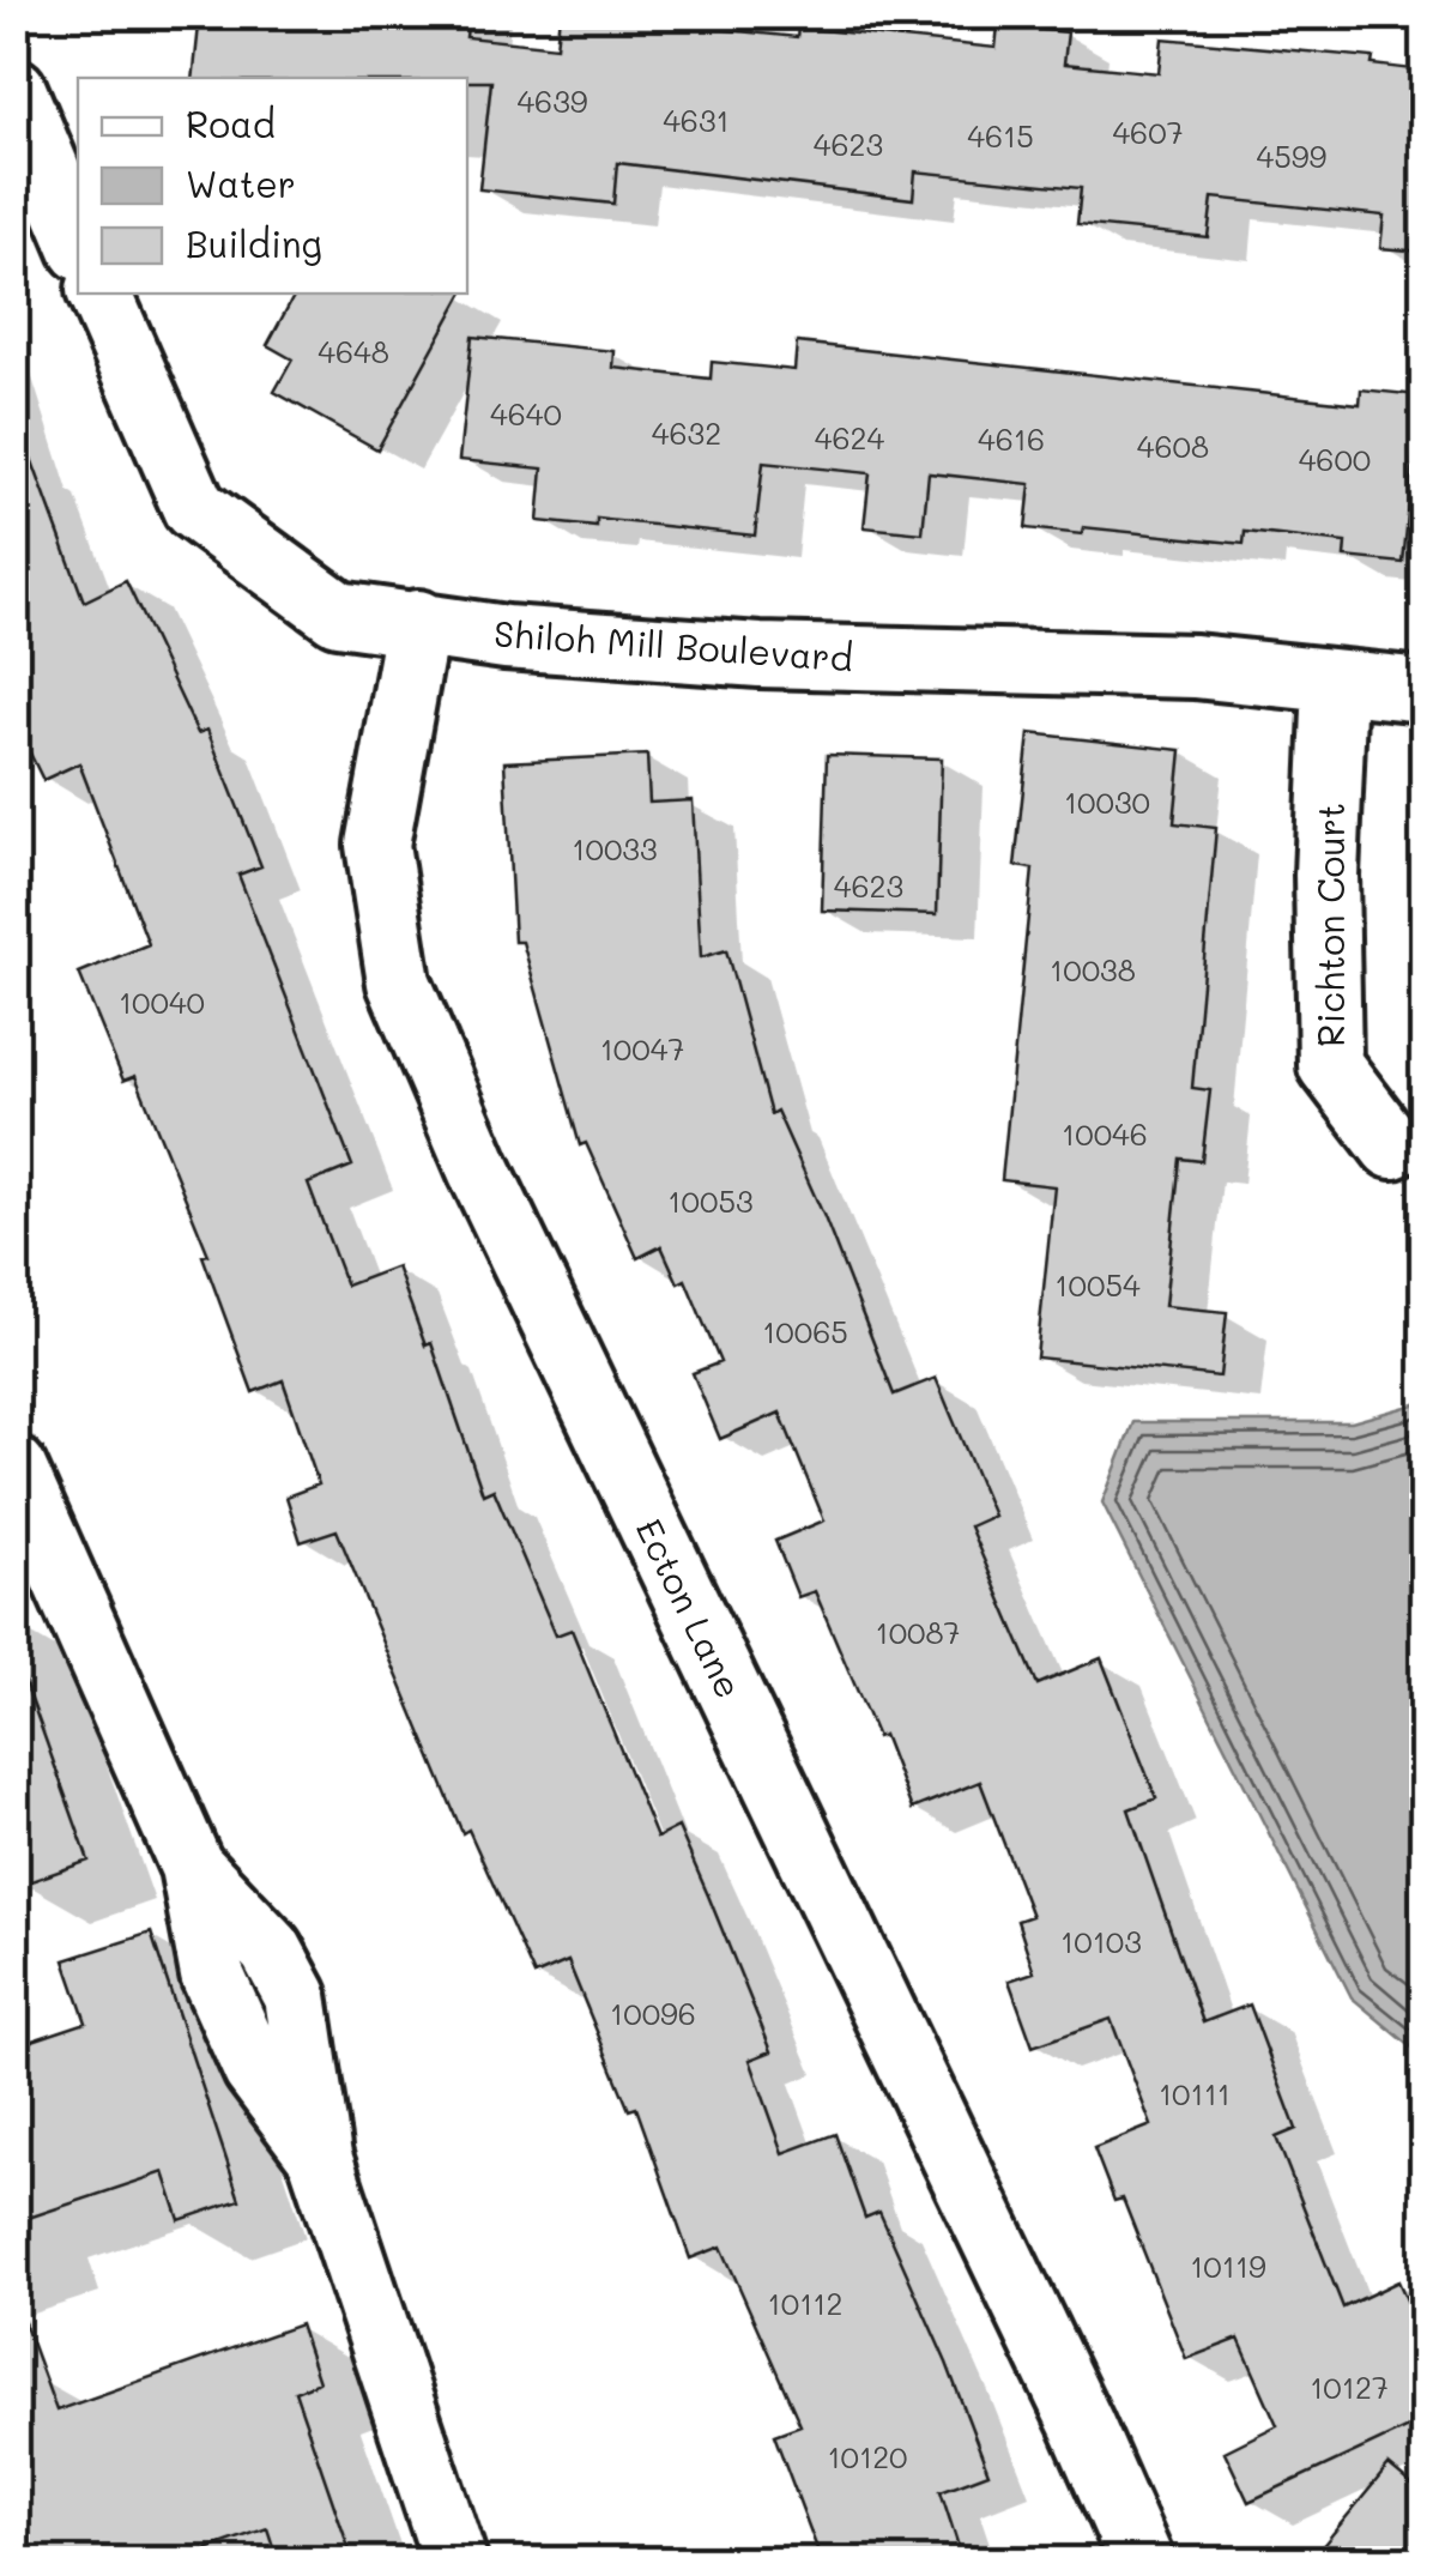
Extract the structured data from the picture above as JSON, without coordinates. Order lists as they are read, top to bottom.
{
  "streets": {
    "street": ["Shiloh Mill Boulevard", "Richton Court", "Ecton Lane"]
  },
  "crossings": [
    ["Shiloh Mill Boulevard", "Richton Court"],
    ["Shiloh Mill Boulevard", "Ecton Lane"]
  ],
  "house_numbers": [
    "4639",
    "4631",
    "4607",
    "4615",
    "4623",
    "4599",
    "4648",
    "4640",
    "4632",
    "4624",
    "4616",
    "4608",
    "4600",
    "10030",
    "10033",
    "4623",
    "10038",
    "10040",
    "10047",
    "10046",
    "10053",
    "10054",
    "10065",
    "10087",
    "10103",
    "10096",
    "10111",
    "10119",
    "10112",
    "10127",
    "10120"
  ],
  "legend": ["Road", "Water", "Building"]
}
